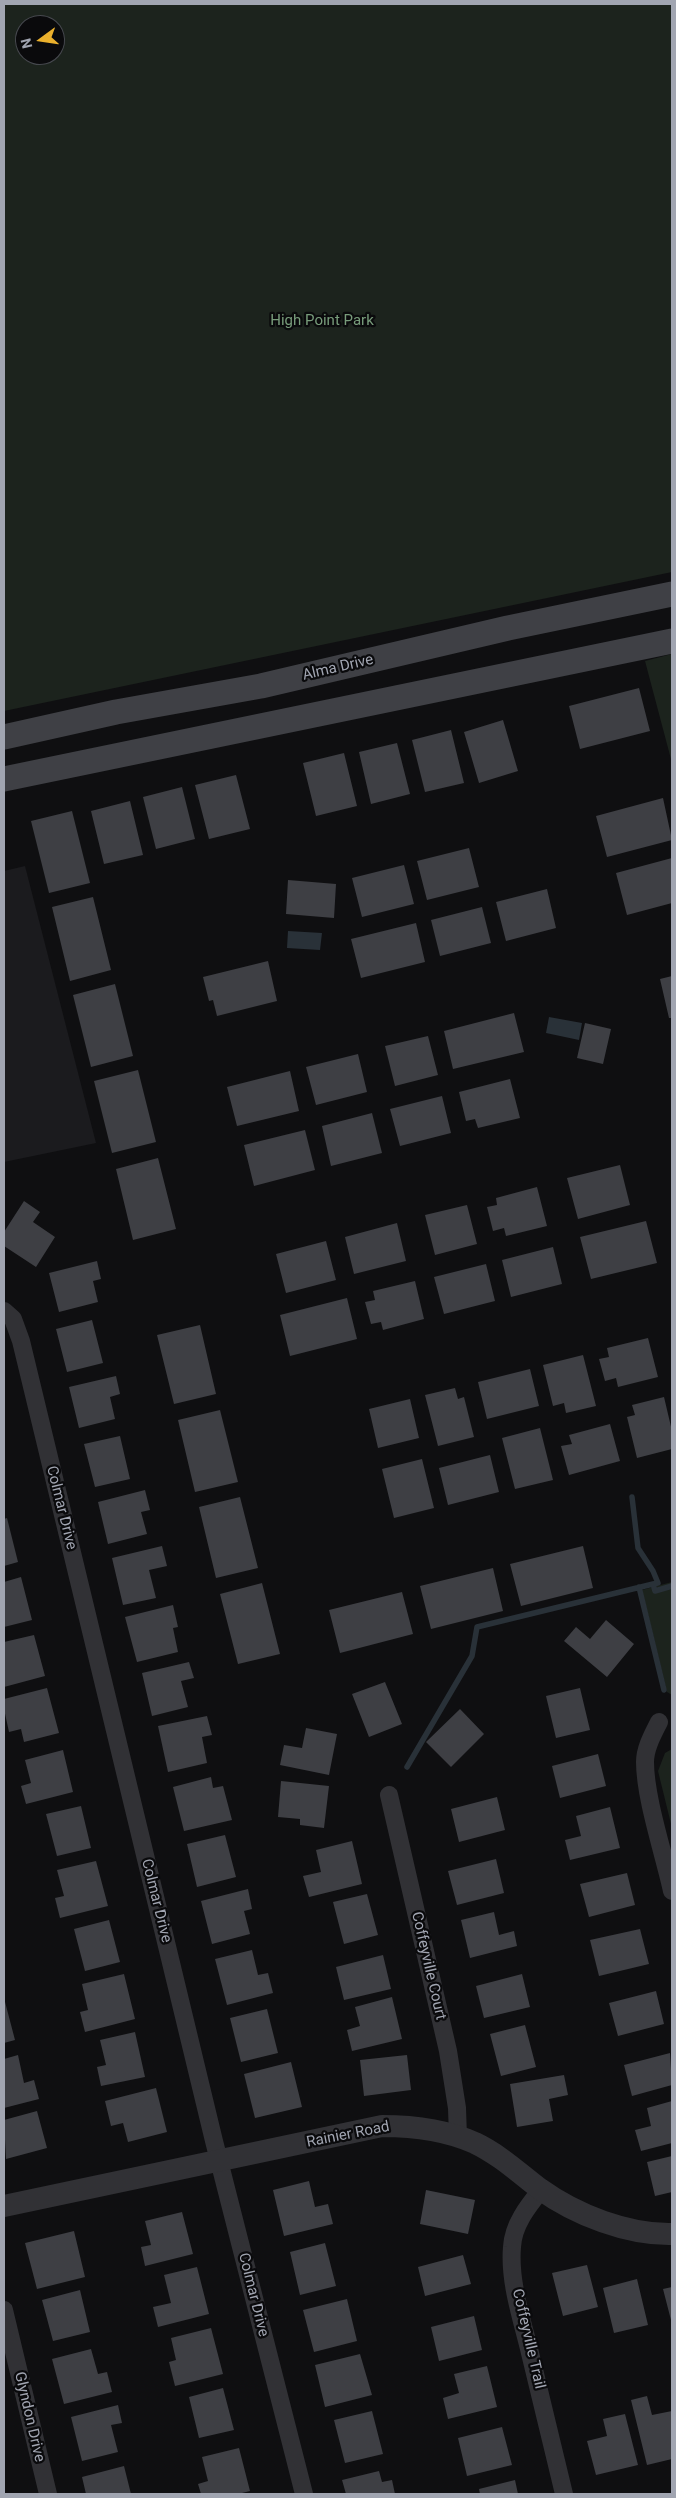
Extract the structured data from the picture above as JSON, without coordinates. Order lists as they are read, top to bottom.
{
  "streets": {
    "main road": ["Alma Drive"],
    "street": [
      "Colmar Drive",
      "Coffeyville Court",
      "Rainier Road",
      "Coffeyville Trail",
      "Glyndon Drive"
    ]
  },
  "crossings": [
    ["Colmar Drive", "Rainier Road"],
    ["Coffeyville Court", "Rainier Road"],
    ["Rainier Road", "Coffeyville Trail"]
  ],
  "parks": ["High Point Park"],
  "north": "left"
}
